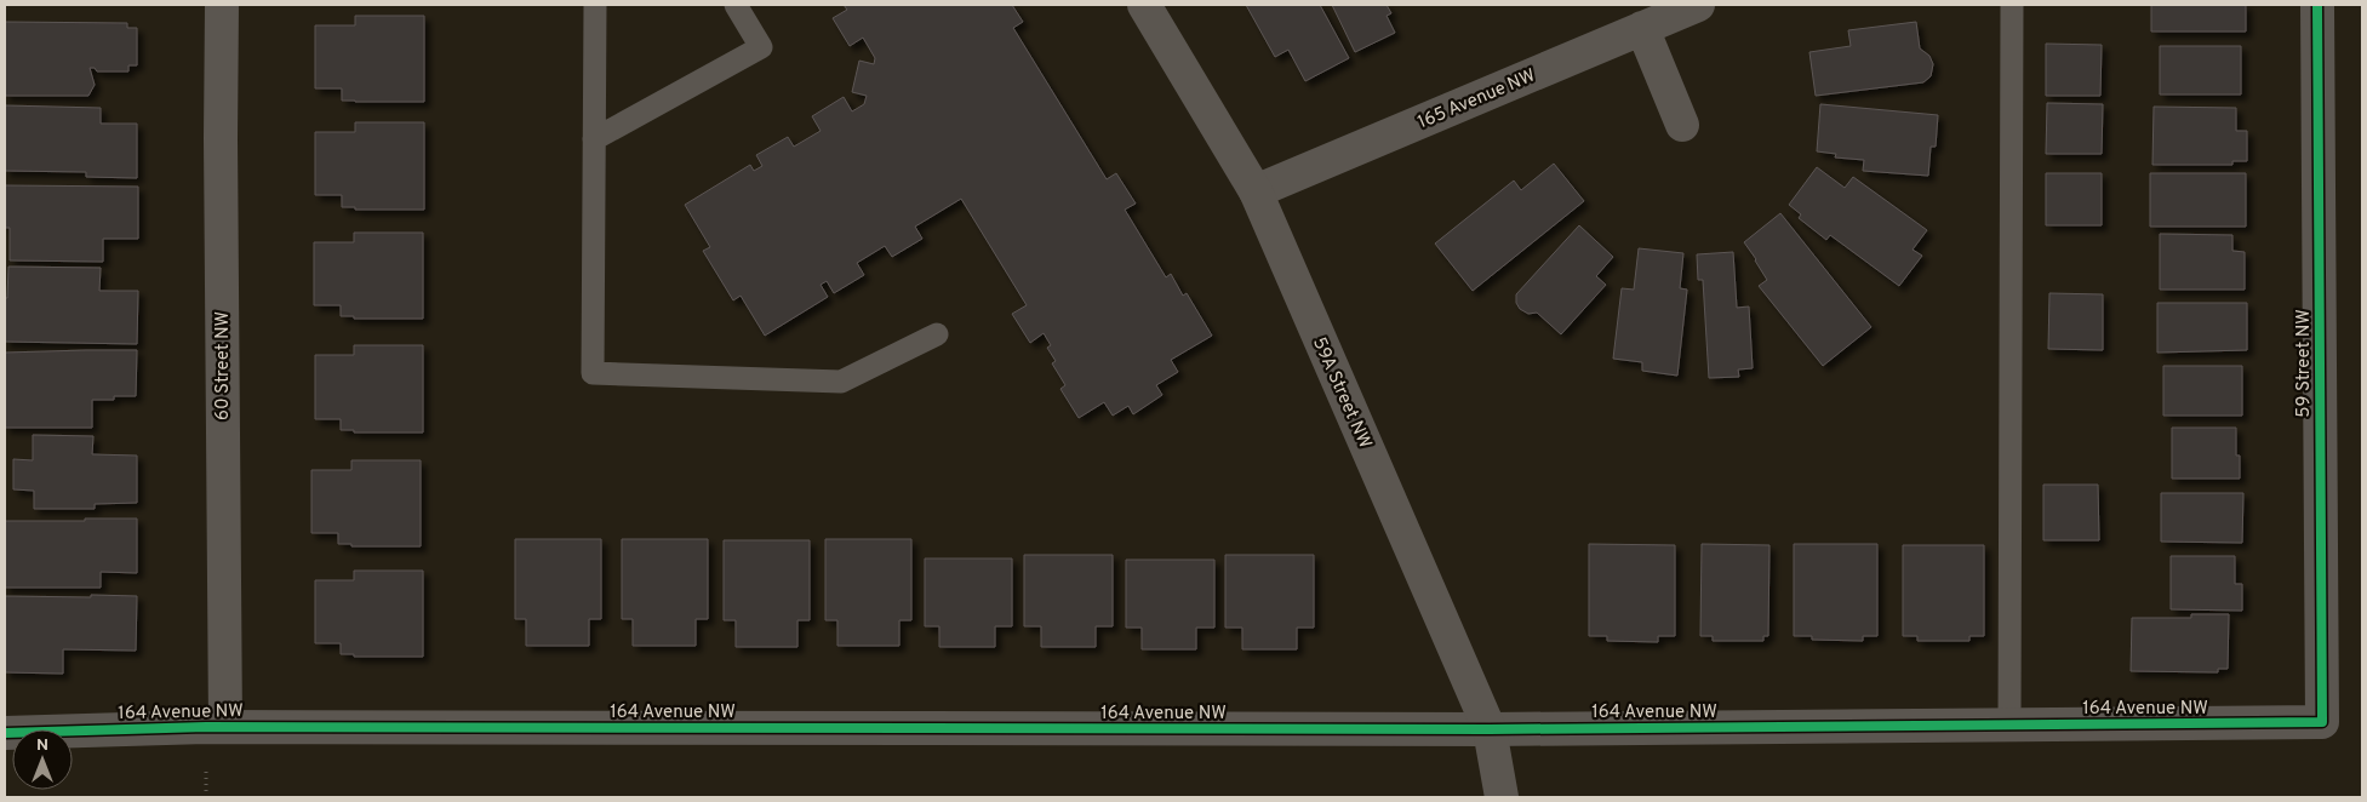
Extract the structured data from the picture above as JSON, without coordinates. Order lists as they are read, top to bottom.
{
  "streets": {
    "street": [
      "165 Avenue NW",
      "59 Street NW",
      "60 Street NW",
      "59A Street NW",
      "164 Avenue NW"
    ]
  },
  "crossings": [
    ["165 Avenue NW", "59A Street NW"],
    ["59 Street NW", "164 Avenue NW"],
    ["60 Street NW", "164 Avenue NW"],
    ["59A Street NW", "164 Avenue NW"]
  ],
  "north": "top"
}
